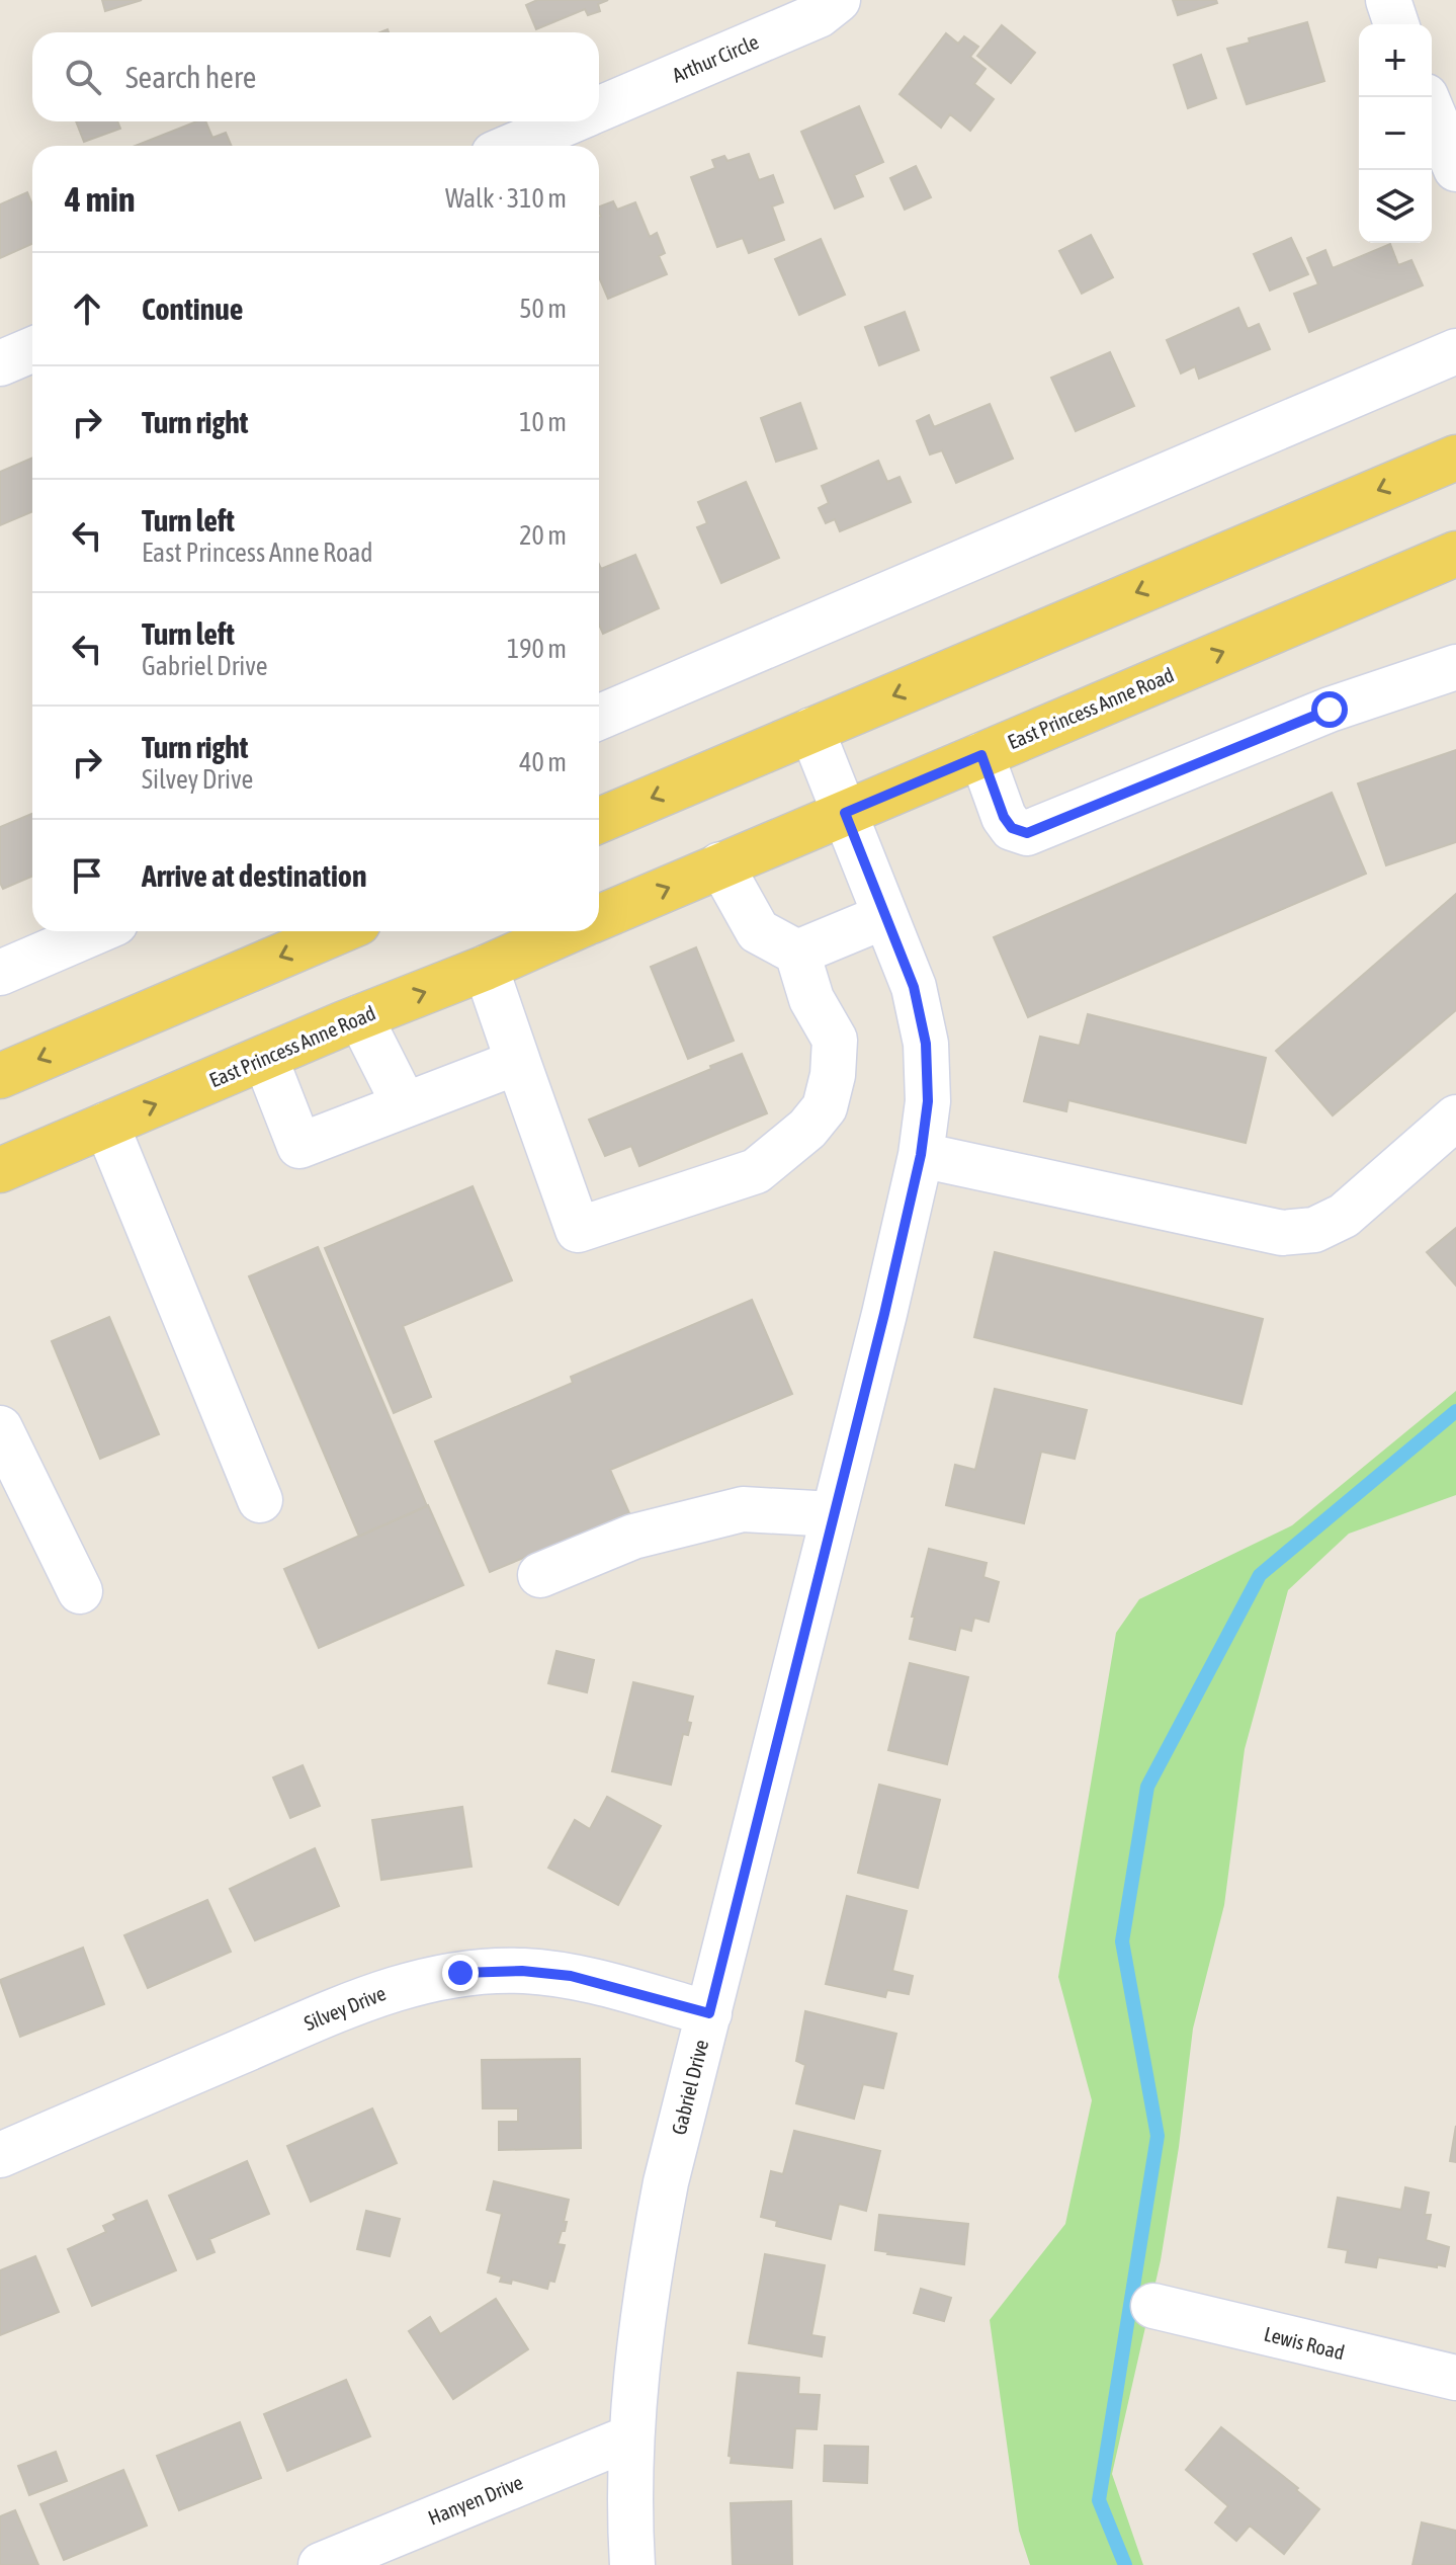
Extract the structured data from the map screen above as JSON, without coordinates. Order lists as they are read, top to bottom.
{
  "streets": {
    "main road": ["East Princess Anne Road"],
    "street": [
      "Arthur Circle",
      "Silvey Drive",
      "Gabriel Drive",
      "Lewis Road",
      "Hanyen Drive"
    ]
  },
  "crossings": [
    ["East Princess Anne Road", "Gabriel Drive"],
    ["Silvey Drive", "Gabriel Drive"],
    ["Gabriel Drive", "Hanyen Drive"]
  ],
  "page": {
    "map_buttons": ["+", "−"],
    "search": "Search here",
    "heading": ["4 min", "Walk · 310 m"],
    "list": [
      ["Continue", "50 m"],
      ["Turn right", "10 m"],
      ["Turn left", "East Princess Anne Road", "20 m"],
      ["Turn left", "Gabriel Drive", "190 m"],
      ["Turn right", "Silvey Drive", "40 m"],
      "Arrive at destination"
    ]
  }
}
